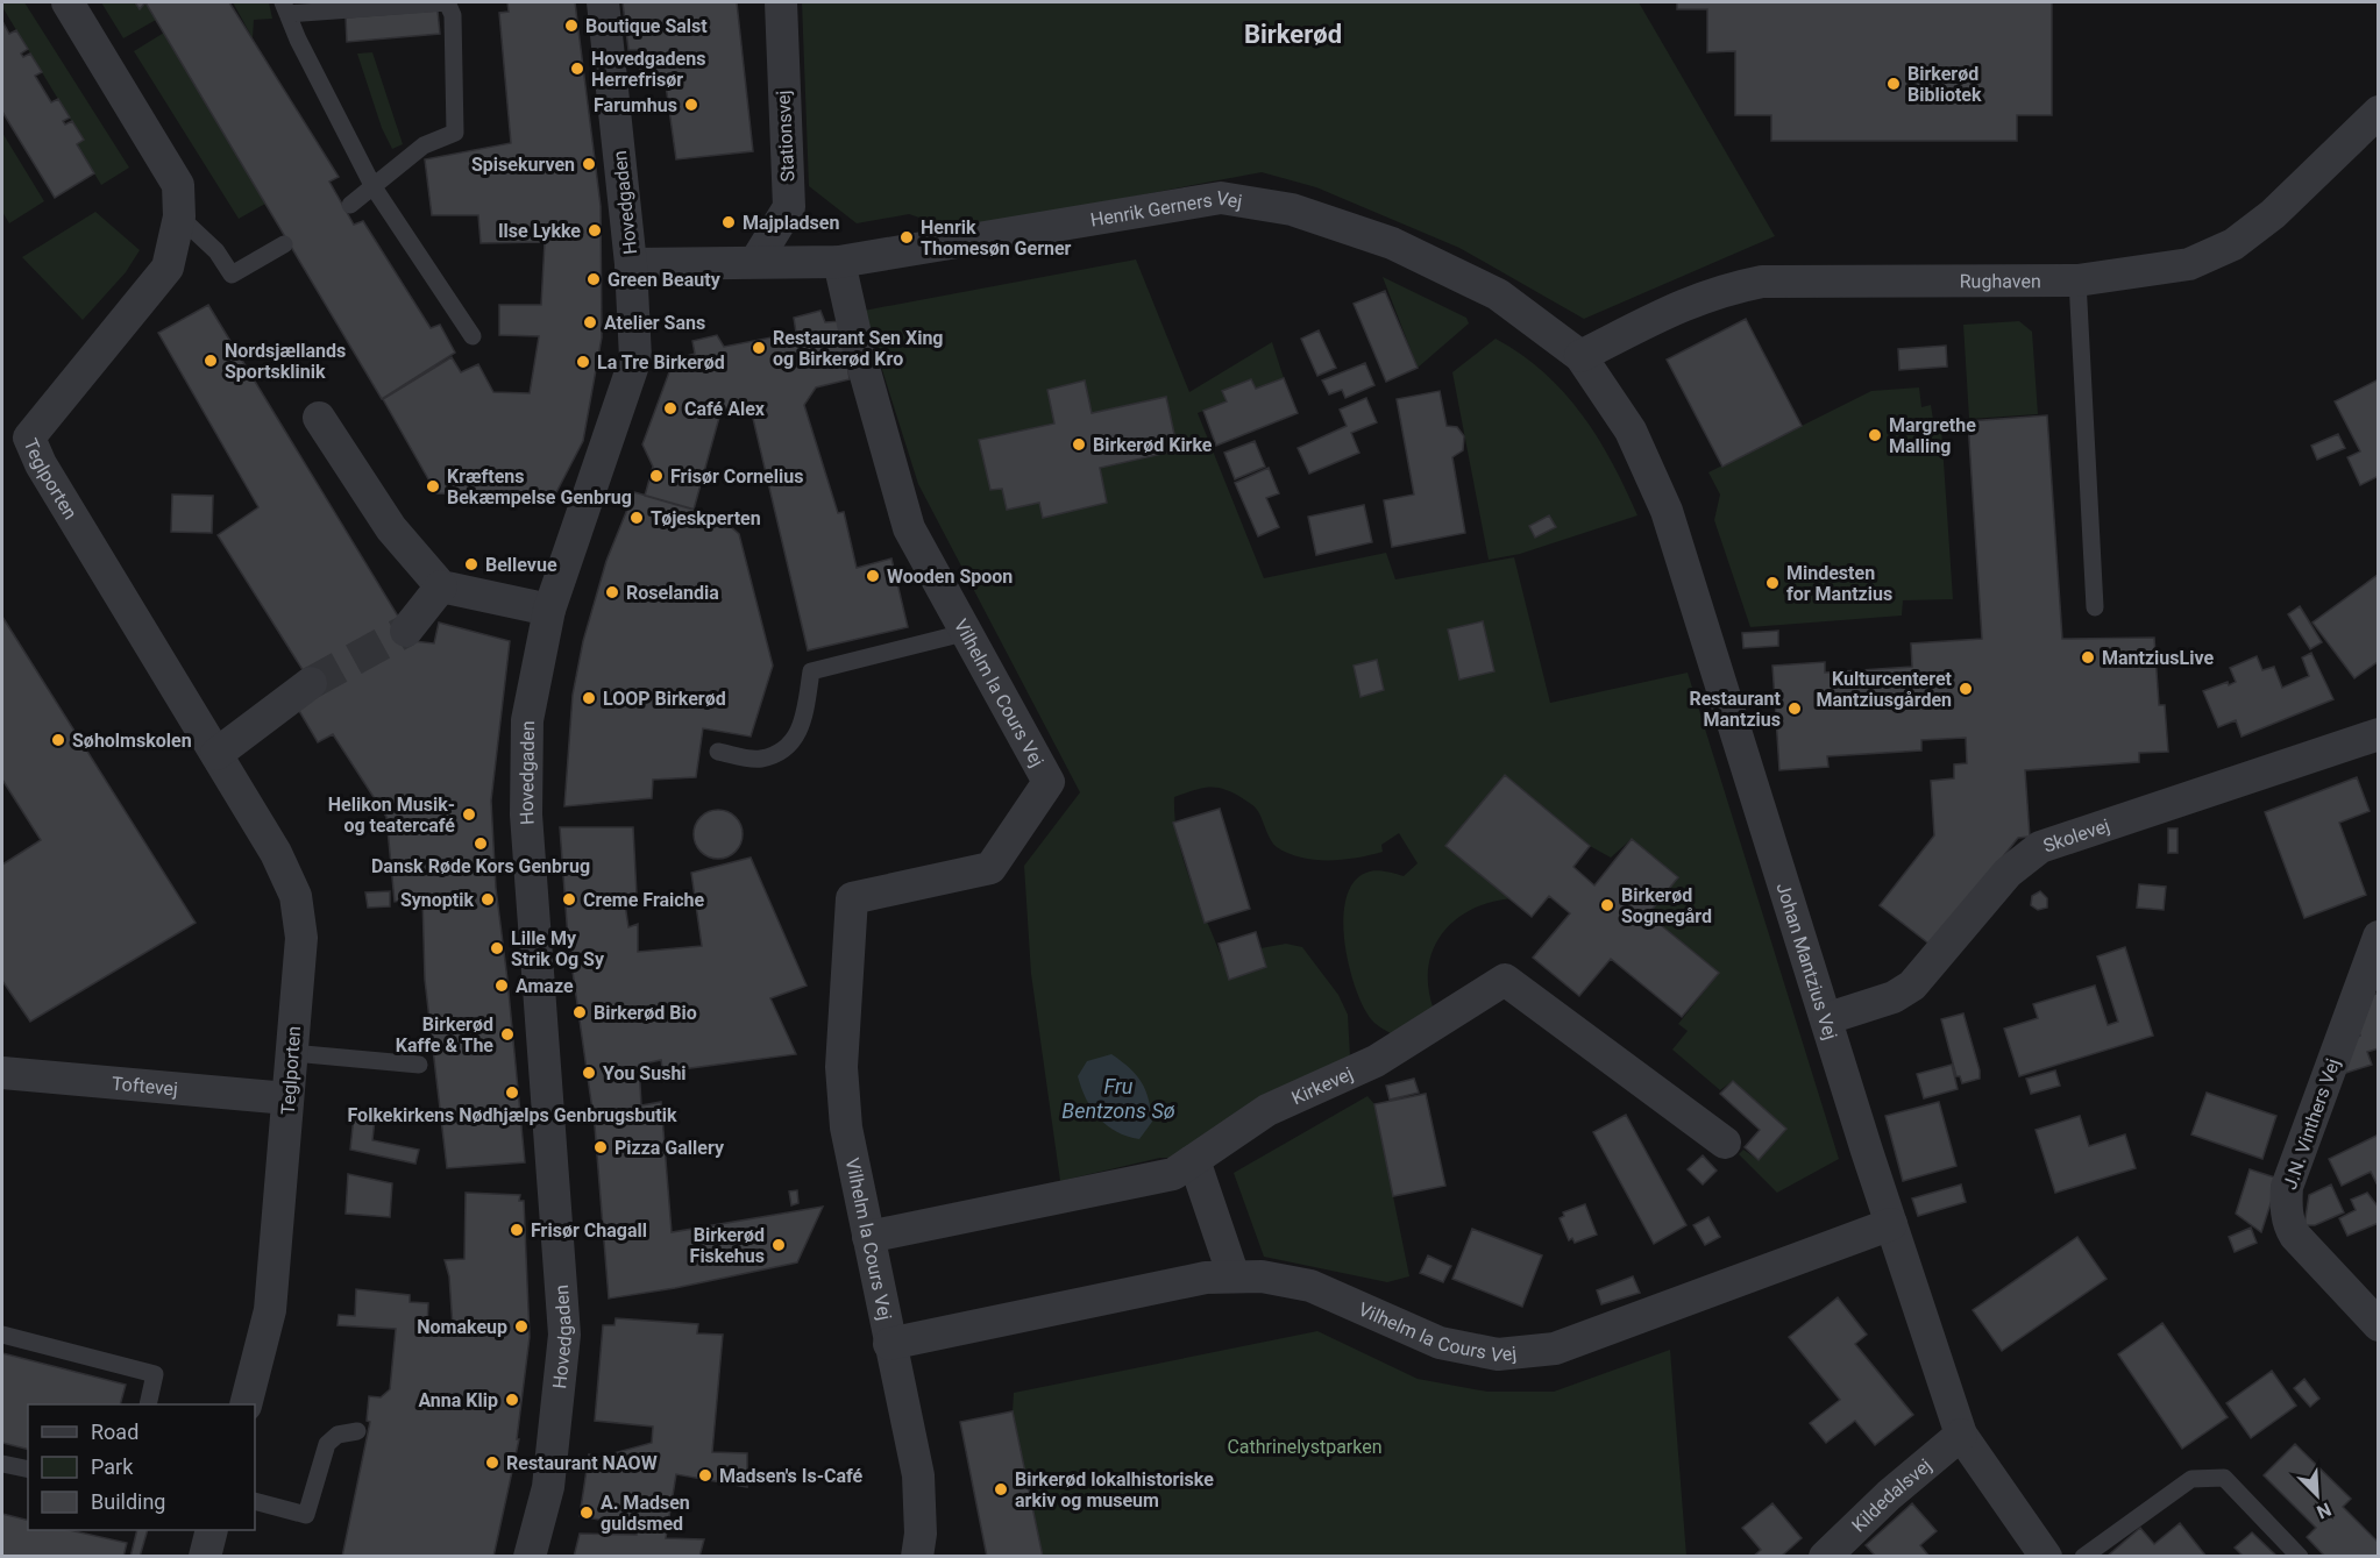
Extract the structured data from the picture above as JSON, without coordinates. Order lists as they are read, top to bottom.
{
  "streets": {
    "street": [
      "Stationsvej",
      "Hovedgaden",
      "Henrik Gerners Vej",
      "Rughaven",
      "Teglporten",
      "Vilhelm la Cours Vej",
      "Skolevej",
      "Johan Mantzius Vej",
      "Toftevej",
      "Kirkevej",
      "J.N. Vinthers Vej",
      "Kildedalsvej"
    ]
  },
  "crossings": [
    ["Stationsvej", "Henrik Gerners Vej"],
    ["Hovedgaden", "Henrik Gerners Vej"],
    ["Henrik Gerners Vej", "Rughaven"],
    ["Henrik Gerners Vej", "Vilhelm la Cours Vej"],
    ["Henrik Gerners Vej", "Johan Mantzius Vej"],
    ["Rughaven", "Johan Mantzius Vej"],
    ["Teglporten", "Toftevej"],
    ["Vilhelm la Cours Vej", "Johan Mantzius Vej"],
    ["Vilhelm la Cours Vej", "Kirkevej"],
    ["Skolevej", "Johan Mantzius Vej"],
    ["Johan Mantzius Vej", "Kildedalsvej"]
  ],
  "districts": ["Birkerød"],
  "water": ["Fru Bentzons Sø"],
  "parks": ["Cathrinelystparken"],
  "places": [
    "Boutique Salst",
    "Hovedgadens Herrefrisør",
    "Birkerød Bibliotek",
    "Farumhus",
    "Spisekurven",
    "Majpladsen",
    "Ilse Lykke",
    "Henrik Thomesøn Gerner",
    "Green Beauty",
    "Atelier Sans",
    "Restaurant Sen Xing og Birkerød Kro",
    "Nordsjællands Sportsklinik",
    "La Tre Birkerød",
    "Café Alex",
    "Margrethe Malling",
    "Birkerød Kirke",
    "Frisør Cornelius",
    "Kræftens Bekæmpelse Genbrug",
    "Tøjeskperten",
    "Bellevue",
    "Wooden Spoon",
    "Mindesten for Mantzius",
    "Roselandia",
    "MantziusLive",
    "Kulturcenteret Mantziusgården",
    "LOOP Birkerød",
    "Restaurant Mantzius",
    "Søholmskolen",
    "Helikon Musik- og teatercafé",
    "Dansk Røde Kors Genbrug",
    "Synoptik",
    "Creme Fraiche",
    "Birkerød Sognegård",
    "Lille My Strik Og Sy",
    "Amaze",
    "Birkerød Bio",
    "Birkerød Kaffe & The",
    "You Sushi",
    "Folkekirkens Nødhjælps Genbrugsbutik",
    "Pizza Gallery",
    "Frisør Chagall",
    "Birkerød Fiskehus",
    "Nomakeup",
    "Anna Klip",
    "Restaurant NAOW",
    "Madsen's Is-Café",
    "Birkerød lokalhistoriske arkiv og museum",
    "A. Madsen guldsmed"
  ],
  "legend": ["Road", "Park", "Building"],
  "north": "bottom right"
}
